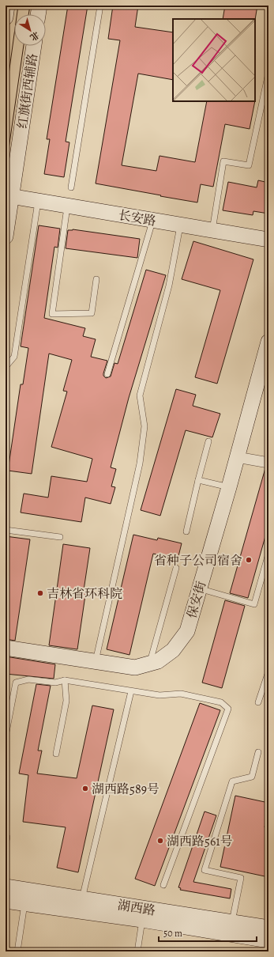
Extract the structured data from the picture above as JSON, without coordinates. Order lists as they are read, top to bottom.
{
  "streets": {
    "street": [
      "红旗街西辅路",
      "长安路",
      "保安街",
      "湖西路"
    ]
  },
  "crossings": [
    ["红旗街西辅路", "长安路"]
  ],
  "places": [
    "省种子公司宿舍",
    "吉林省环科院",
    "湖西路589号",
    "湖西路561号"
  ],
  "scale_bar": "50 m",
  "north": "bottom right"
}
